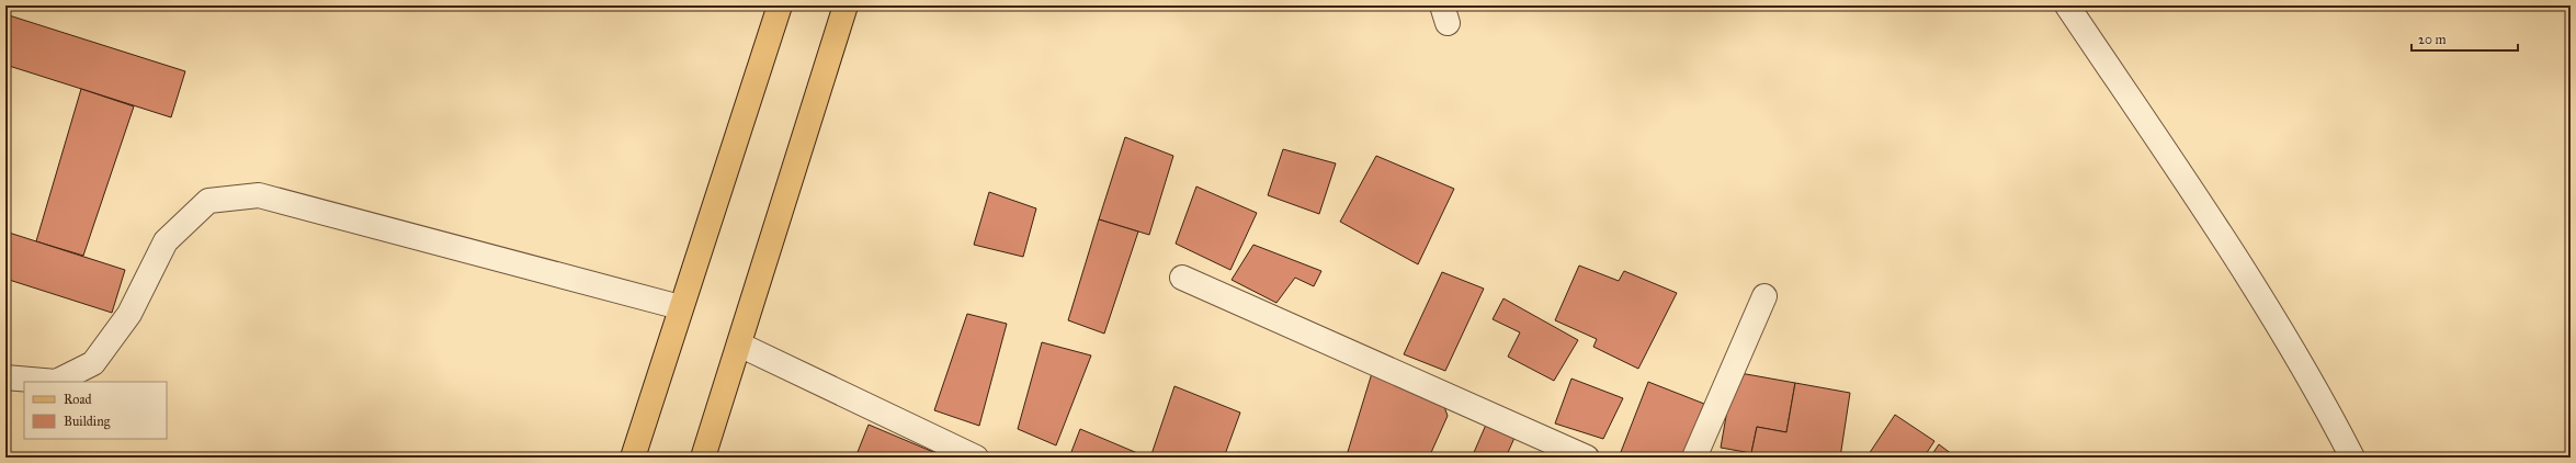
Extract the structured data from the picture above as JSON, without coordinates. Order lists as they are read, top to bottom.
{
  "legend": ["Road", "Building"],
  "scale_bar": "20 m"
}
